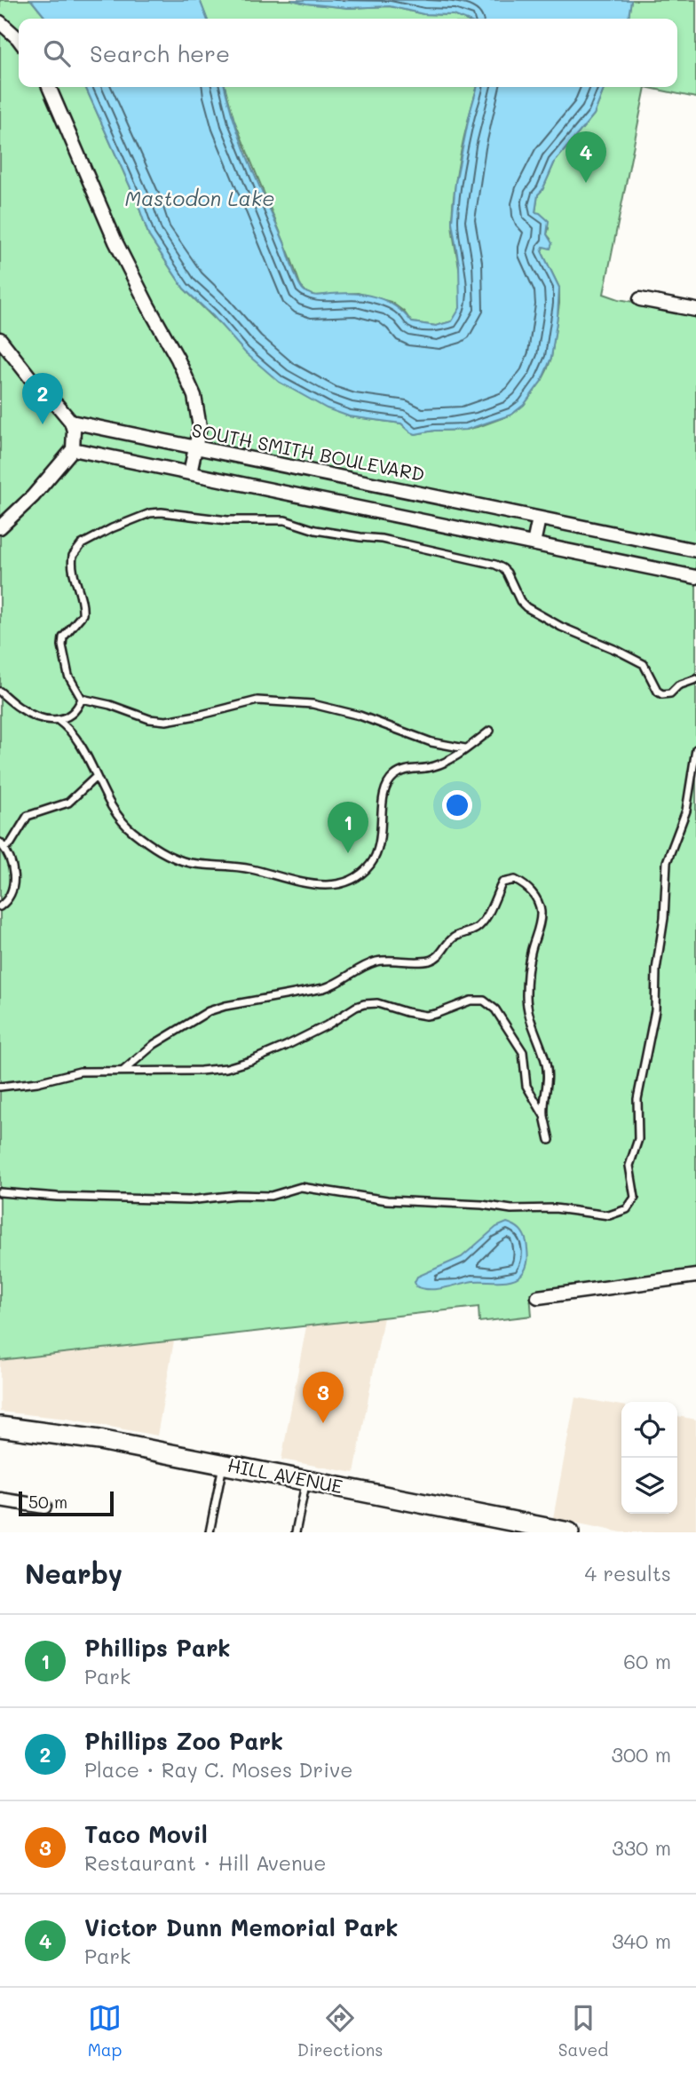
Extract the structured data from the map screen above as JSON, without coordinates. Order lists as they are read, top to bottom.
{
  "streets": {
    "main road": ["HILL AVENUE"],
    "street": ["SOUTH SMITH BOULEVARD"]
  },
  "water": ["Mastodon Lake"],
  "scale_bar": "50 m",
  "page": {
    "search": "Search here",
    "pins": [
      "4",
      "2",
      "1",
      "3"
    ],
    "scale": "50 m",
    "heading": ["Nearby", "4 results"],
    "list": [
      {
        "mark": "1",
        "name": "Phillips Park",
        "note": "Park",
        "value": "60 m"
      },
      {
        "mark": "2",
        "name": "Phillips Zoo Park",
        "note": "Place · Ray C. Moses Drive",
        "value": "300 m"
      },
      {
        "mark": "3",
        "name": "Taco Movil",
        "note": "Restaurant · Hill Avenue",
        "value": "330 m"
      },
      {
        "mark": "4",
        "name": "Victor Dunn Memorial Park",
        "note": "Park",
        "value": "340 m"
      }
    ],
    "nav": ["Map", "Directions", "Saved"]
  }
}
